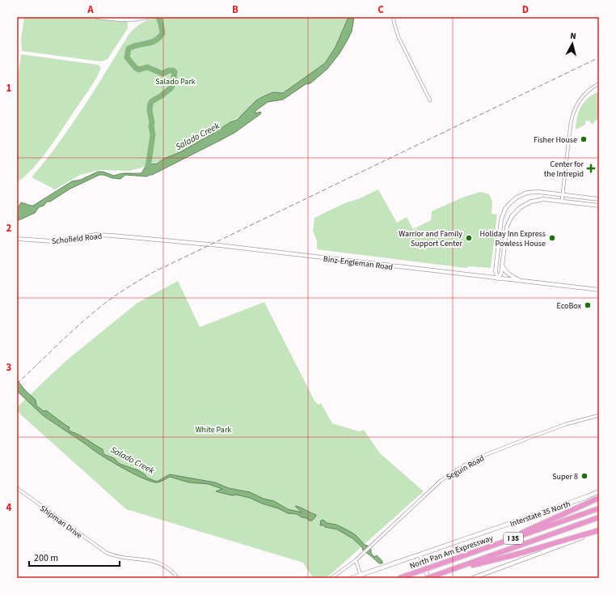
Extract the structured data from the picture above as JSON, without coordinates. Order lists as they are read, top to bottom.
{
  "streets": {
    "highway": ["I 35", "North Pan Am Expressway"],
    "main road": ["Interstate 35 North"],
    "street": [
      "Schofield Road",
      "Binz-Engleman Road",
      "Seguin Road",
      "Shipman Drive"
    ]
  },
  "crossings": [
    ["Schofield Road", "Binz-Engleman Road"]
  ],
  "water": ["Salado Creek"],
  "parks": ["Salado Park", "White Park"],
  "places": {
    "other": [
      "Fisher House",
      "Warrior and Family Support Center",
      "Holiday Inn Express Powless House",
      "EcoBox",
      "Super 8"
    ],
    "health": ["Center for the Intrepid"]
  },
  "scale_bar": "200 m",
  "north": "top",
  "grid": {
    "columns": [
      "A",
      "B",
      "C",
      "D"
    ],
    "rows": [
      "1",
      "2",
      "3",
      "4"
    ]
  }
}
